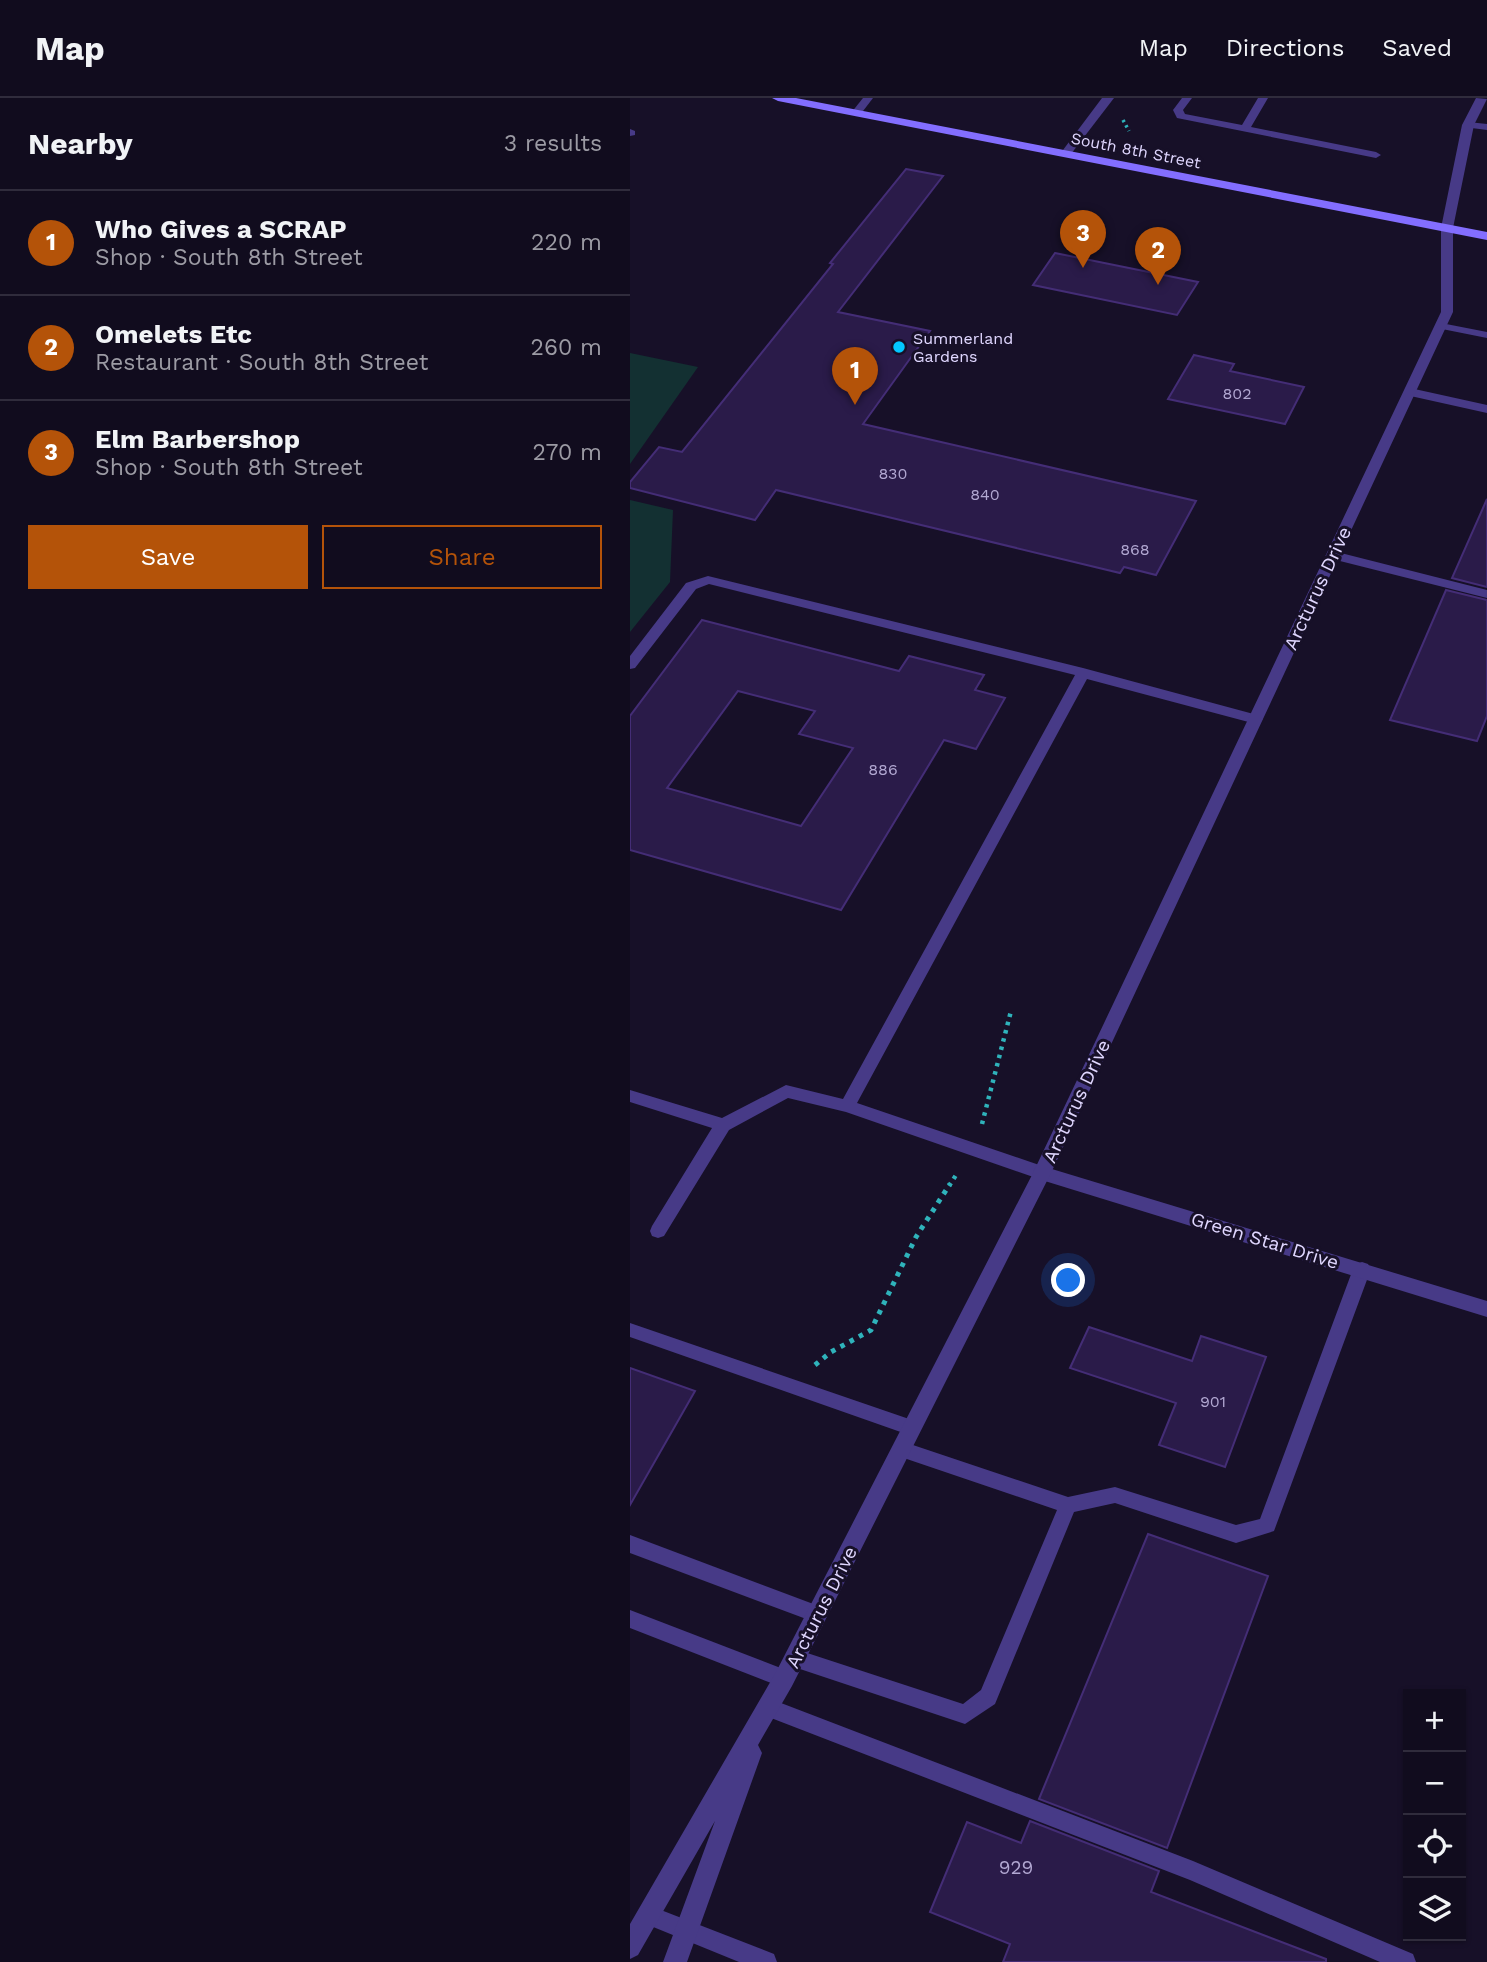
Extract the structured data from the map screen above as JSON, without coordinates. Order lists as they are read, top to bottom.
{
  "streets": {
    "main road": ["South 8th Street"],
    "street": ["Arcturus Drive", "Green Star Drive"]
  },
  "crossings": [
    ["South 8th Street", "Arcturus Drive"],
    ["Arcturus Drive", "Green Star Drive"]
  ],
  "places": ["Summerland Gardens"],
  "house_numbers": [
    "802",
    "830",
    "840",
    "868",
    "886",
    "901",
    "929"
  ],
  "page": {
    "header": "Map",
    "nav": ["Map", "Directions", "Saved"],
    "heading": ["Nearby", "3 results"],
    "list": [
      {
        "mark": "1",
        "name": "Who Gives a SCRAP",
        "note": "Shop · South 8th Street",
        "value": "220 m"
      },
      {
        "mark": "2",
        "name": "Omelets Etc",
        "note": "Restaurant · South 8th Street",
        "value": "260 m"
      },
      {
        "mark": "3",
        "name": "Elm Barbershop",
        "note": "Shop · South 8th Street",
        "value": "270 m"
      }
    ],
    "pins": ["3", "2", "1"],
    "buttons": ["Save", "Share"],
    "map_buttons": ["+", "−"]
  }
}
